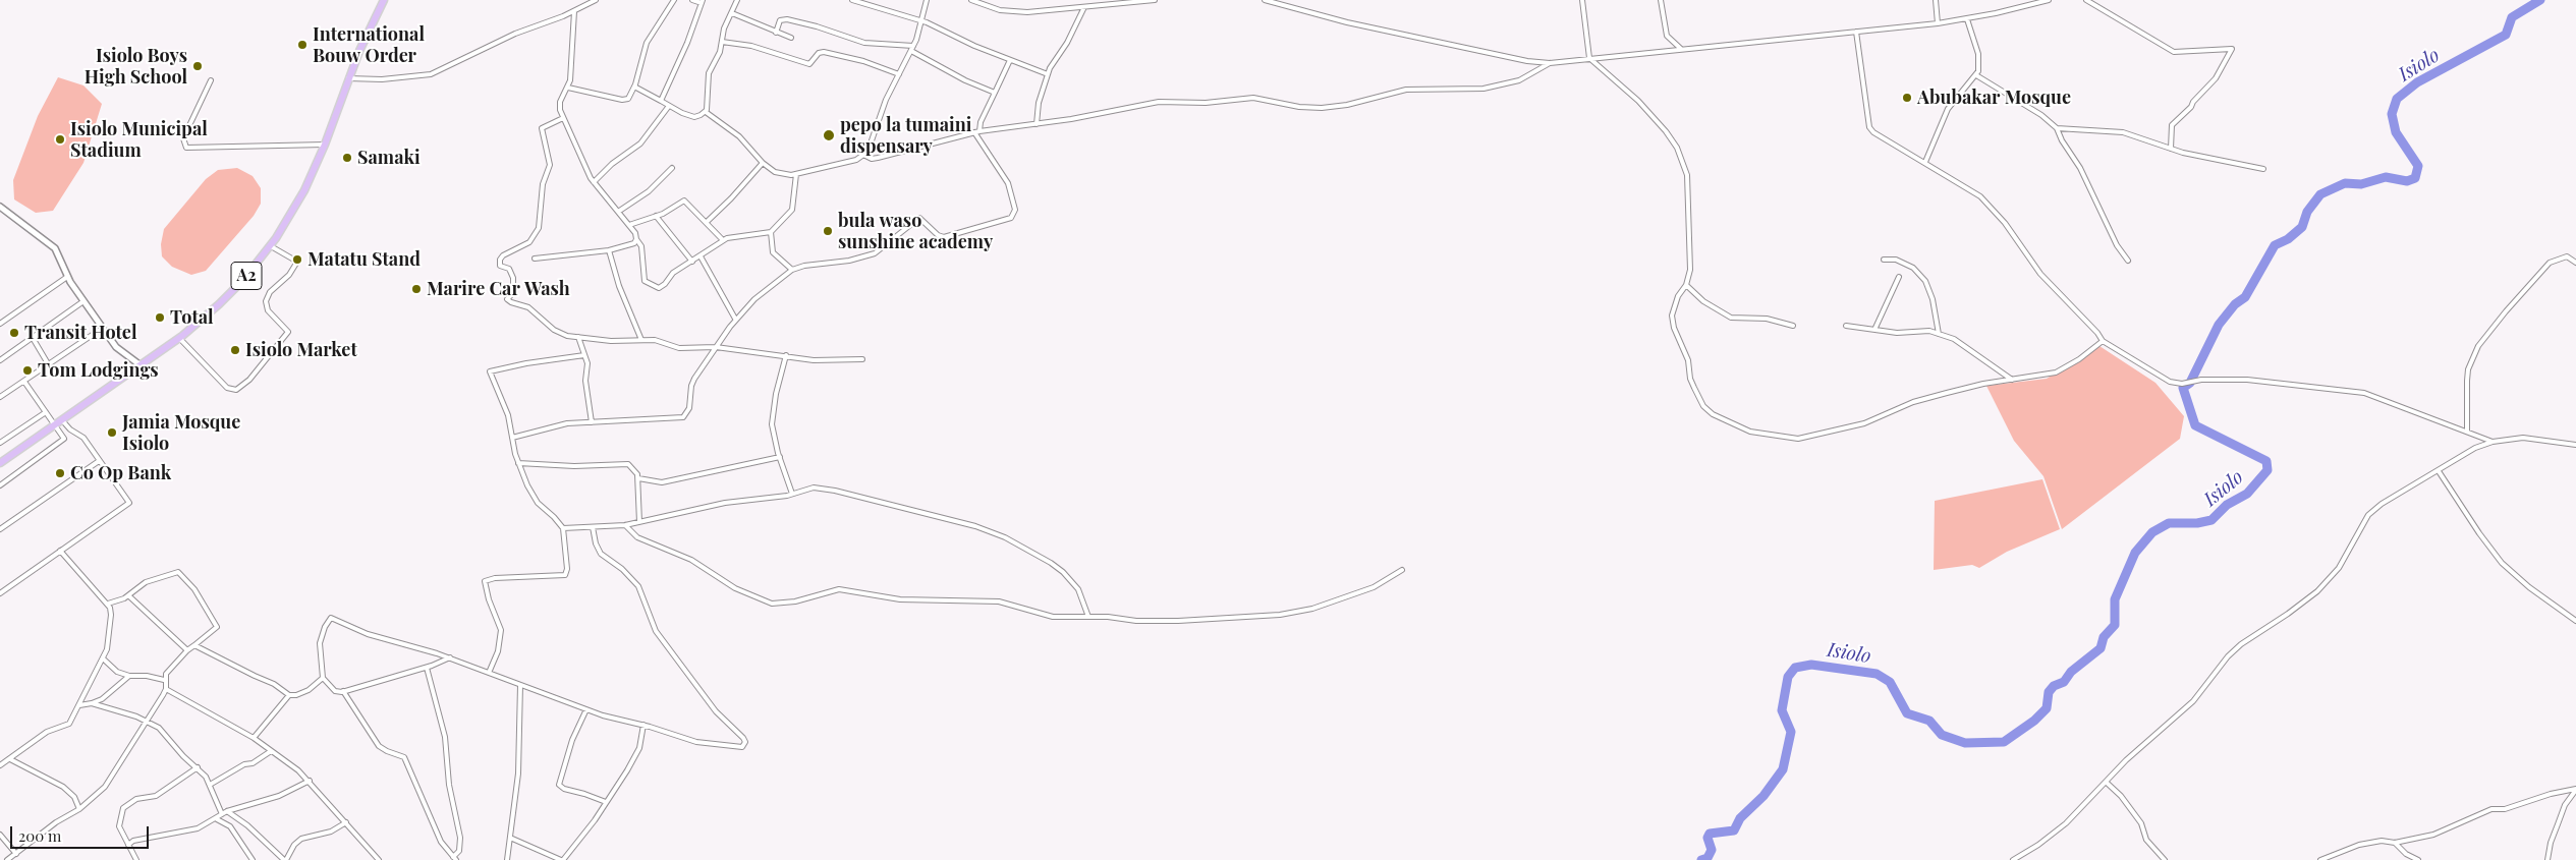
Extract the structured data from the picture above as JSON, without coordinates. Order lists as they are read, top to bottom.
{
  "streets": {
    "highway": ["A2"]
  },
  "water": ["Isiolo"],
  "places": [
    "International Bouw Order",
    "Isiolo Boys High School",
    "Abubakar Mosque",
    "pepo la tumaini dispensary",
    "Isiolo Municipal Stadium",
    "Samaki",
    "bula waso sunshine academy",
    "Matatu Stand",
    "Marire Car Wash",
    "Total",
    "Transit Hotel",
    "Isiolo Market",
    "Tom Lodgings",
    "Jamia Mosque Isiolo",
    "Co Op Bank"
  ],
  "scale_bar": "200 m"
}
